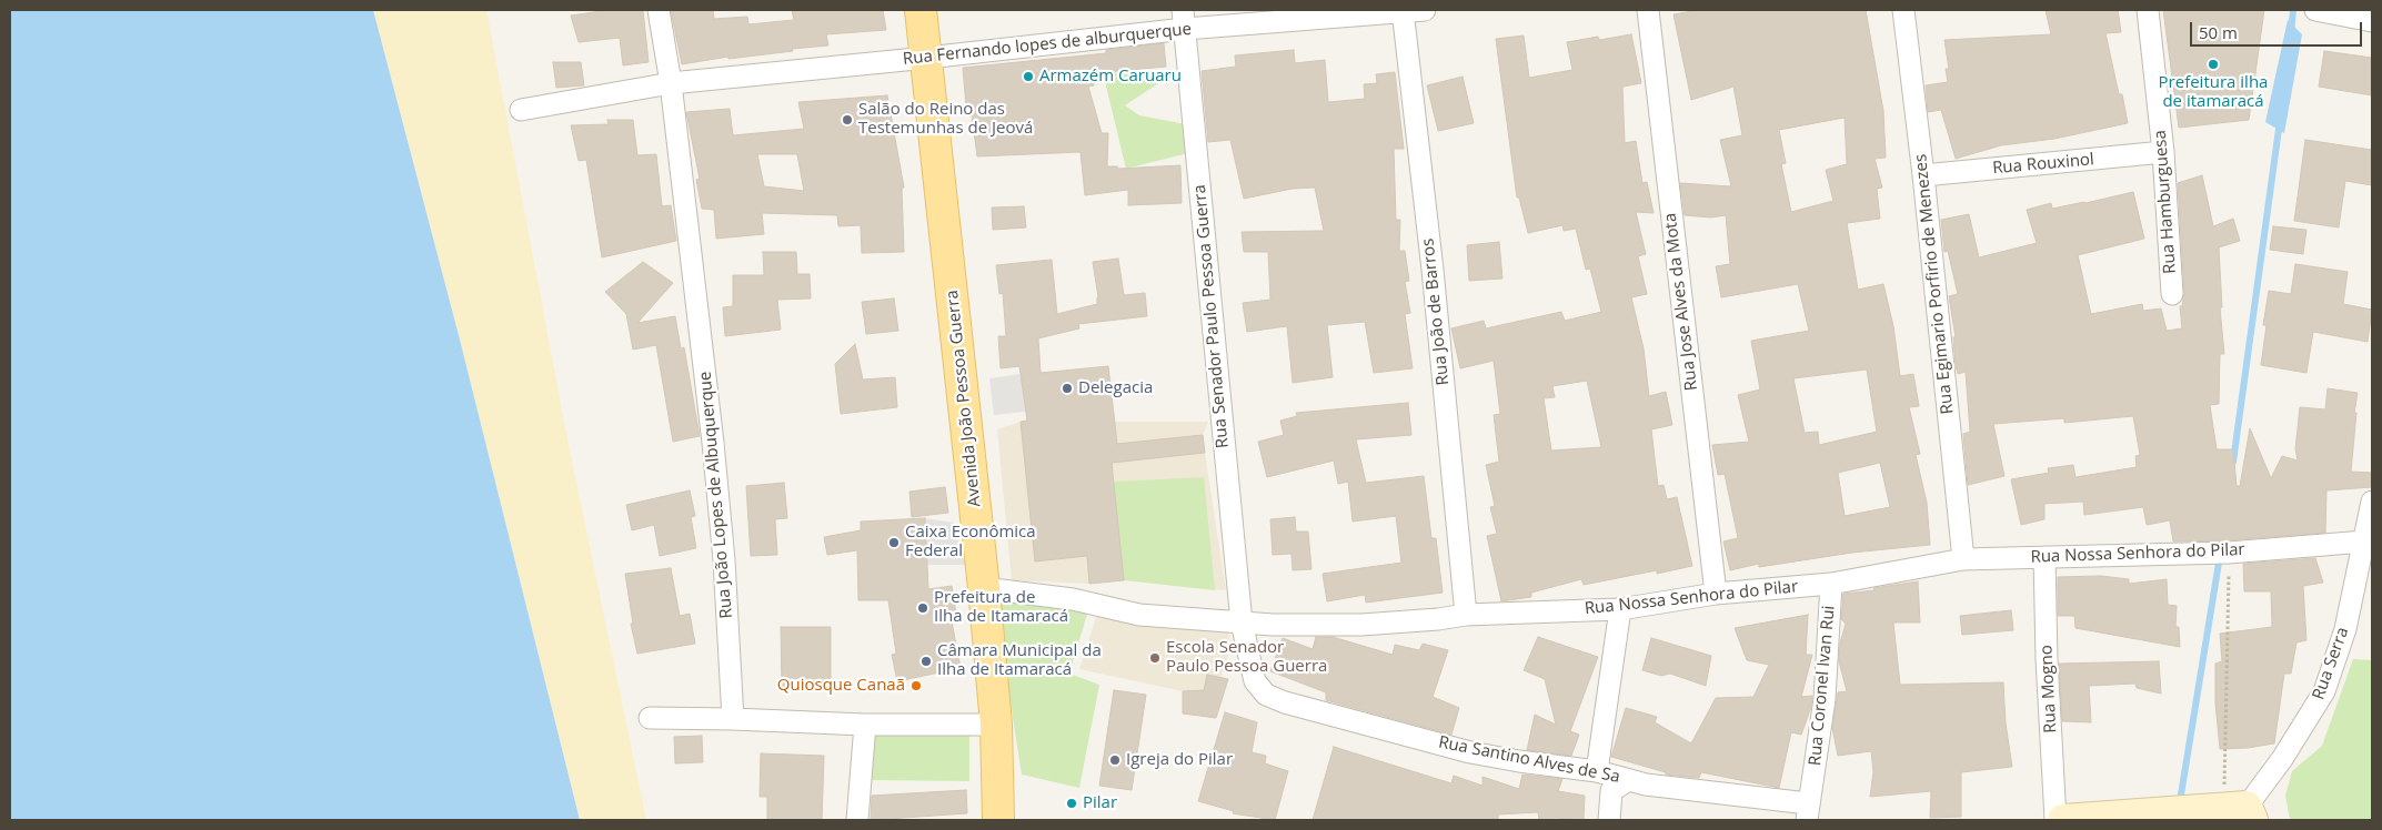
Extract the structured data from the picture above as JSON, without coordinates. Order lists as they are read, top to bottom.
{
  "streets": {
    "main road": ["Avenida João Pessoa Guerra"],
    "street": [
      "Rua Fernando lopes de alburquerque",
      "Rua Rouxinol",
      "Rua Hamburguesa",
      "Rua Egimario Porfirio de Menezes",
      "Rua Jose Alves da Mota",
      "Rua João de Barros",
      "Rua Senador Paulo Pessoa Guerra",
      "Rua João Lopes de Albuquerque",
      "Rua Nossa Senhora do Pilar",
      "Rua Serra",
      "Rua Coronel Ivan Rui",
      "Rua Mogno",
      "Rua Santino Alves de Sa"
    ]
  },
  "crossings": [
    ["Rua Fernando lopes de alburquerque", "Rua João de Barros"],
    ["Rua Fernando lopes de alburquerque", "Rua Senador Paulo Pessoa Guerra"],
    ["Rua Fernando lopes de alburquerque", "Avenida João Pessoa Guerra"],
    ["Rua Fernando lopes de alburquerque", "Rua João Lopes de Albuquerque"],
    ["Rua Rouxinol", "Rua Hamburguesa"],
    ["Rua Rouxinol", "Rua Egimario Porfirio de Menezes"],
    ["Rua Egimario Porfirio de Menezes", "Rua Nossa Senhora do Pilar"],
    ["Rua Jose Alves da Mota", "Rua Nossa Senhora do Pilar"],
    ["Rua João de Barros", "Rua Nossa Senhora do Pilar"],
    ["Rua Senador Paulo Pessoa Guerra", "Rua Nossa Senhora do Pilar"],
    ["Rua Senador Paulo Pessoa Guerra", "Rua Santino Alves de Sa"],
    ["Avenida João Pessoa Guerra", "Rua Nossa Senhora do Pilar"],
    ["Rua Nossa Senhora do Pilar", "Rua Serra"],
    ["Rua Nossa Senhora do Pilar", "Rua Coronel Ivan Rui"],
    ["Rua Nossa Senhora do Pilar", "Rua Mogno"],
    ["Rua Nossa Senhora do Pilar", "Rua Santino Alves de Sa"],
    ["Rua Coronel Ivan Rui", "Rua Santino Alves de Sa"]
  ],
  "places": [
    "Prefeitura ilha de itamaracá",
    "Armazém Caruaru",
    "Salão do Reino das Testemunhas de Jeová",
    "Delegacia",
    "Caixa Econômica Federal",
    "Prefeitura de Ilha de Itamaracá",
    "Escola Senador Paulo Pessoa Guerra",
    "Câmara Municipal da Ilha de Itamaracá",
    "Quiosque Canaã",
    "Igreja do Pilar",
    "Pilar"
  ],
  "scale_bar": "50 m"
}
